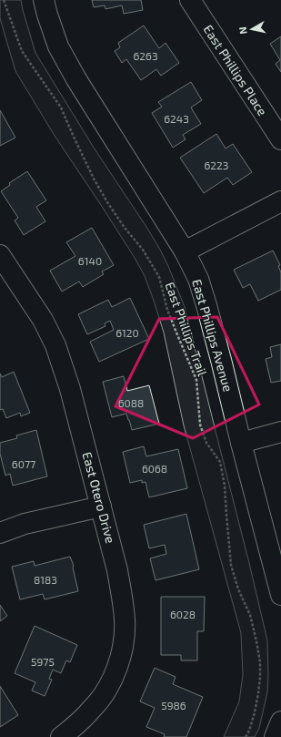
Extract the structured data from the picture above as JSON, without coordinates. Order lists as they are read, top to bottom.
{
  "streets": {
    "street": ["East Phillips Place", "East Phillips Avenue", "East Otero Drive"],
    "path": ["East Phillips Trail"]
  },
  "house_numbers": [
    "6263",
    "6243",
    "6223",
    "6140",
    "6120",
    "6088",
    "6077",
    "6068",
    "8183",
    "6028",
    "5975",
    "5986"
  ],
  "north": "left"
}
